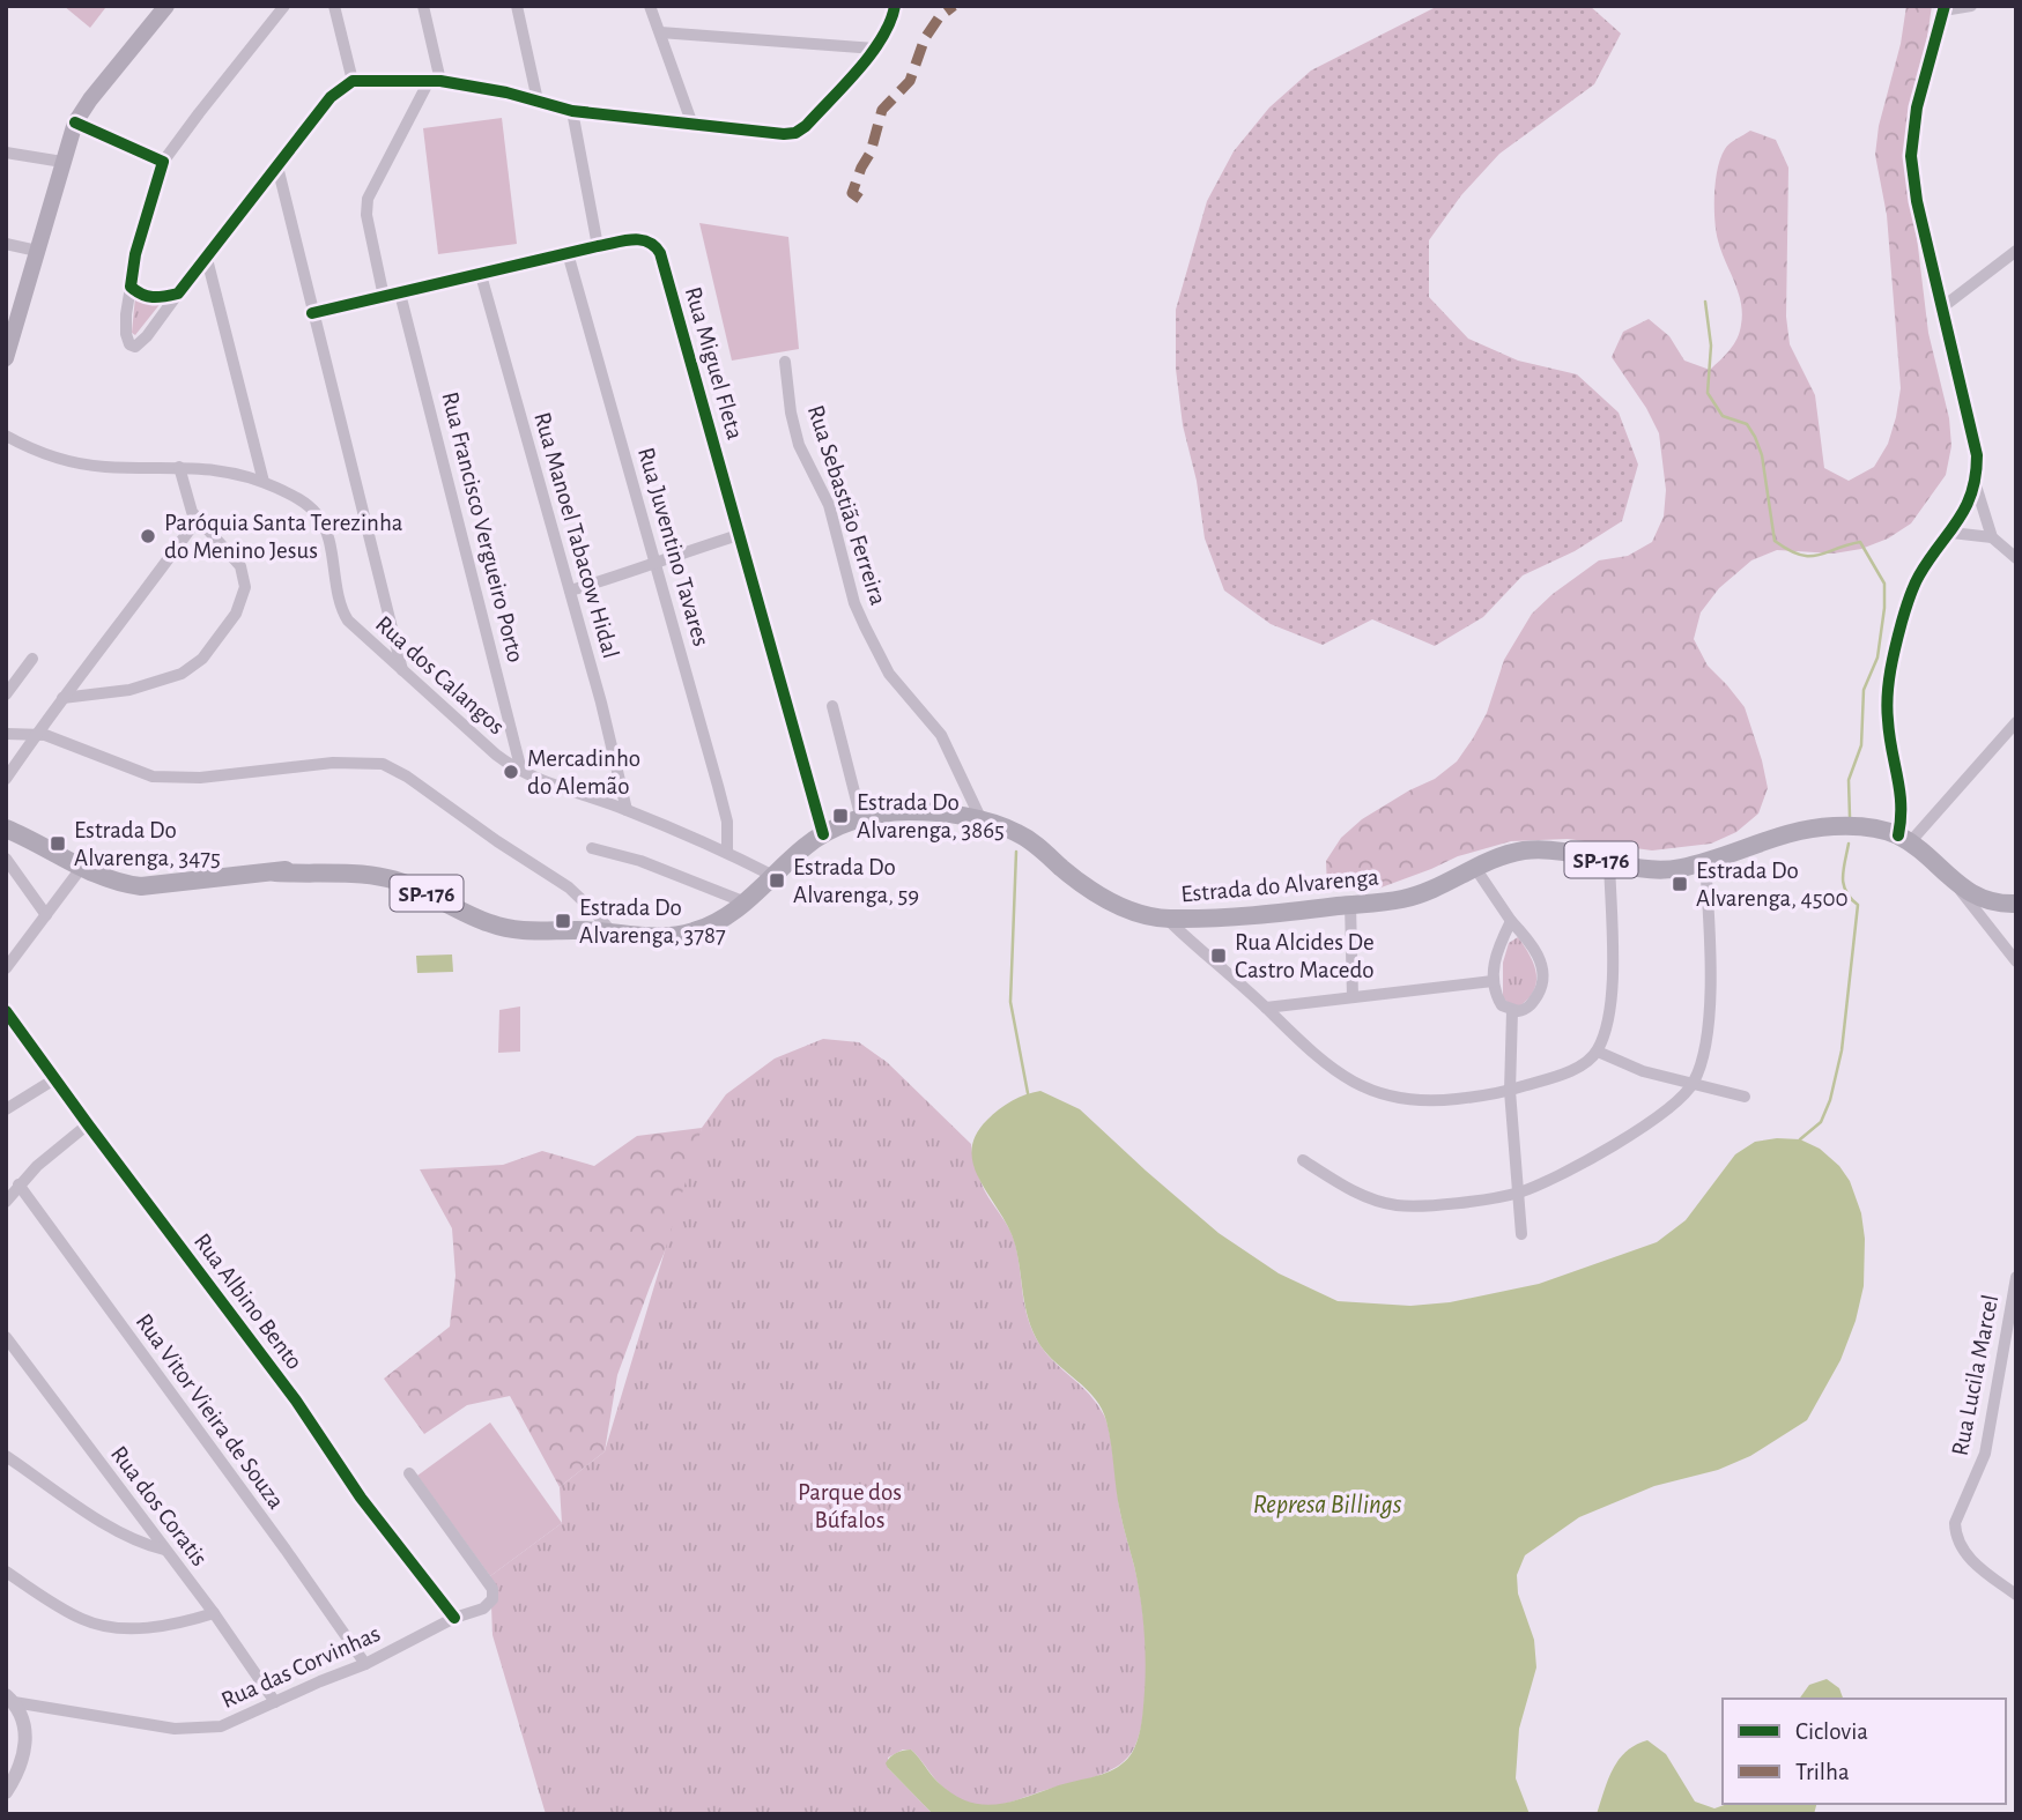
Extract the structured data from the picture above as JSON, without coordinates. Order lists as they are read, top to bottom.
{
  "streets": {
    "main road": ["SP-176", "Estrada do Alvarenga"],
    "street": [
      "Rua Miguel Fleta",
      "Rua Sebastião Ferreira",
      "Rua Francisco Vergueiro Porto",
      "Rua Manoel Tabacow Hidal",
      "Rua Juventino Tavares",
      "Rua dos Calangos",
      "Rua Albino Bento",
      "Rua Lucila Marcel",
      "Rua Vitor Vieira de Souza",
      "Rua dos Coratis",
      "Rua das Corvinhas"
    ]
  },
  "crossings": [
    ["Rua Miguel Fleta", "Rua Francisco Vergueiro Porto"],
    ["Rua Miguel Fleta", "Rua Manoel Tabacow Hidal"],
    ["Rua Miguel Fleta", "Rua Juventino Tavares"],
    ["Rua Miguel Fleta", "Estrada do Alvarenga"],
    ["Rua Sebastião Ferreira", "Estrada do Alvarenga"],
    ["Rua Francisco Vergueiro Porto", "Rua dos Calangos"],
    ["Rua Manoel Tabacow Hidal", "Rua dos Calangos"],
    ["Rua Juventino Tavares", "Rua dos Calangos"],
    ["Rua dos Calangos", "Estrada do Alvarenga"],
    ["Rua Albino Bento", "Rua das Corvinhas"],
    ["Rua Vitor Vieira de Souza", "Rua das Corvinhas"],
    ["Rua dos Coratis", "Rua das Corvinhas"]
  ],
  "water": ["Represa Billings"],
  "parks": ["Parque dos Búfalos"],
  "places": {
    "other": ["Paróquia Santa Terezinha do Menino Jesus", "Mercadinho do Alemão"],
    "transit": [
      "Estrada Do Alvarenga, 3865",
      "Estrada Do Alvarenga, 3475",
      "Estrada Do Alvarenga, 59",
      "Estrada Do Alvarenga, 4500",
      "Estrada Do Alvarenga, 3787",
      "Rua Alcides De Castro Macedo"
    ]
  },
  "legend": ["Ciclovia", "Trilha"]
}
